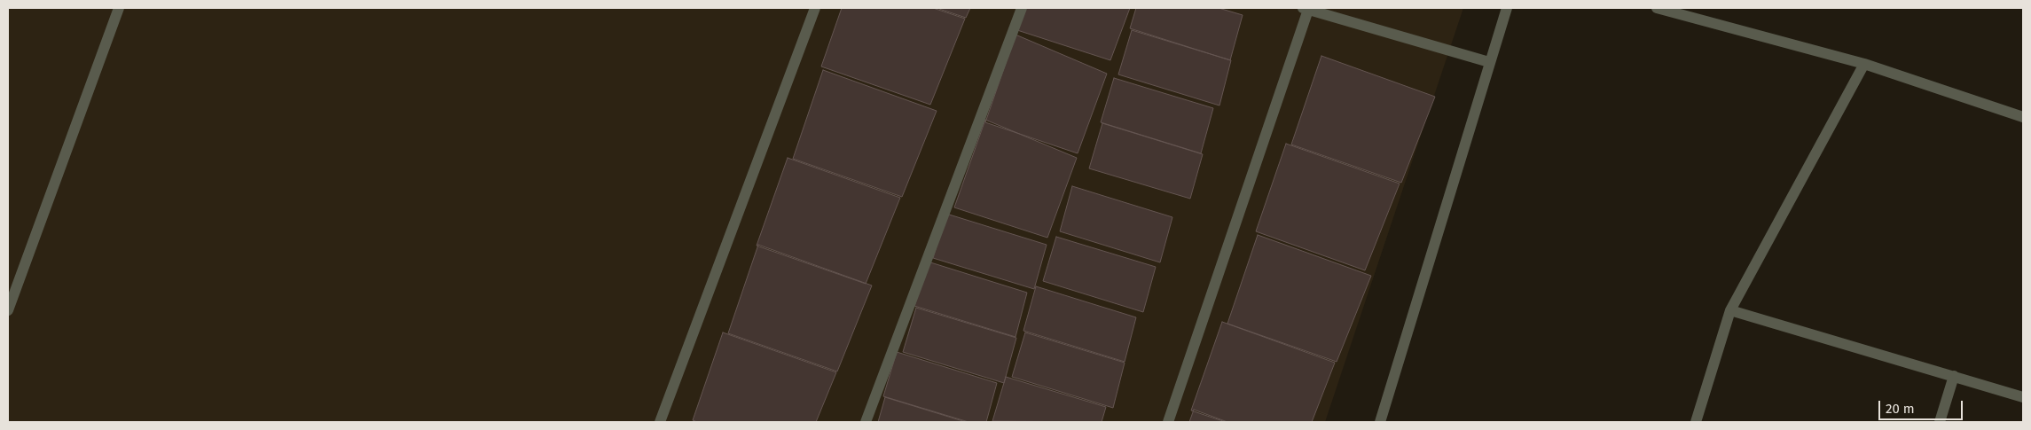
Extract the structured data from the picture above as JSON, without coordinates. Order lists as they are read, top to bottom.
{
  "scale_bar": "20 m"
}
